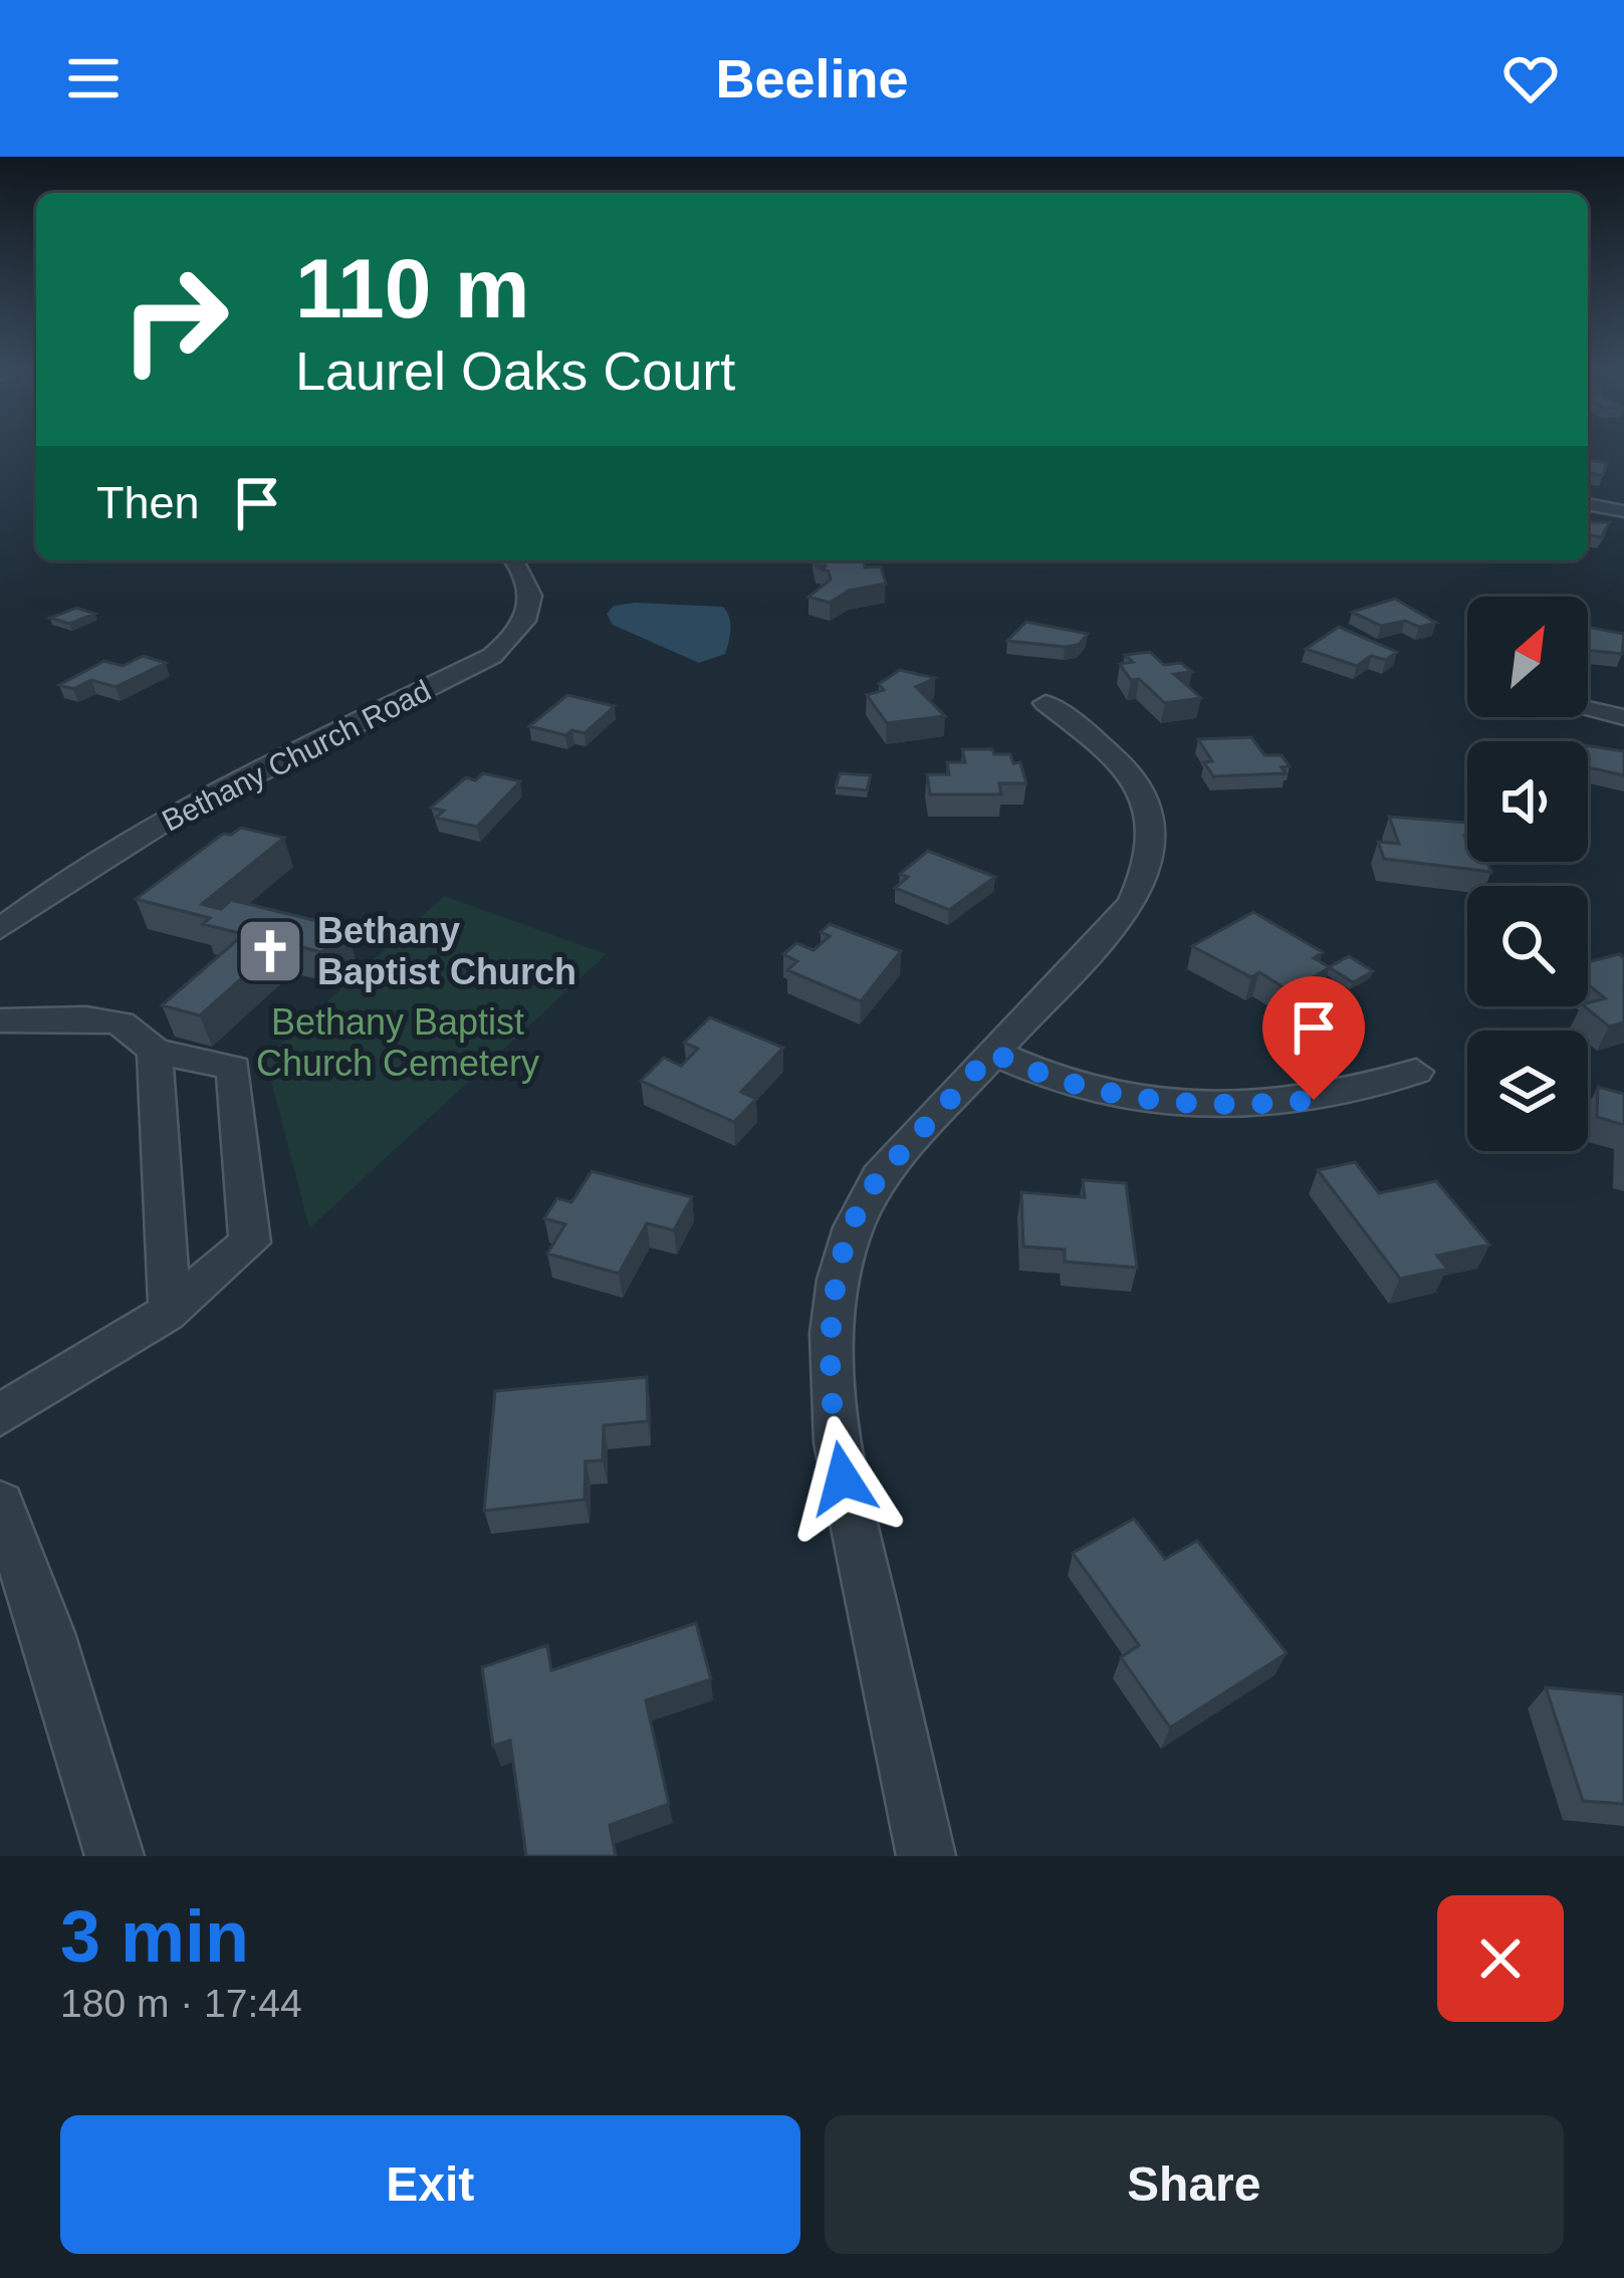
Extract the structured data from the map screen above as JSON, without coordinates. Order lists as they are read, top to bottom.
{
  "streets": {
    "street": ["Bethany Church Road"]
  },
  "parks": ["Bethany Baptist Church Cemetery"],
  "places": {
    "church": ["Bethany Baptist Church"]
  },
  "north": "top right",
  "page": {
    "header": "Beeline",
    "turn": ["110 m", "Laurel Oaks Court"],
    "then": "Then",
    "heading": ["3 min", "180 m · 17:44"],
    "buttons": ["Exit", "Share"]
  }
}
